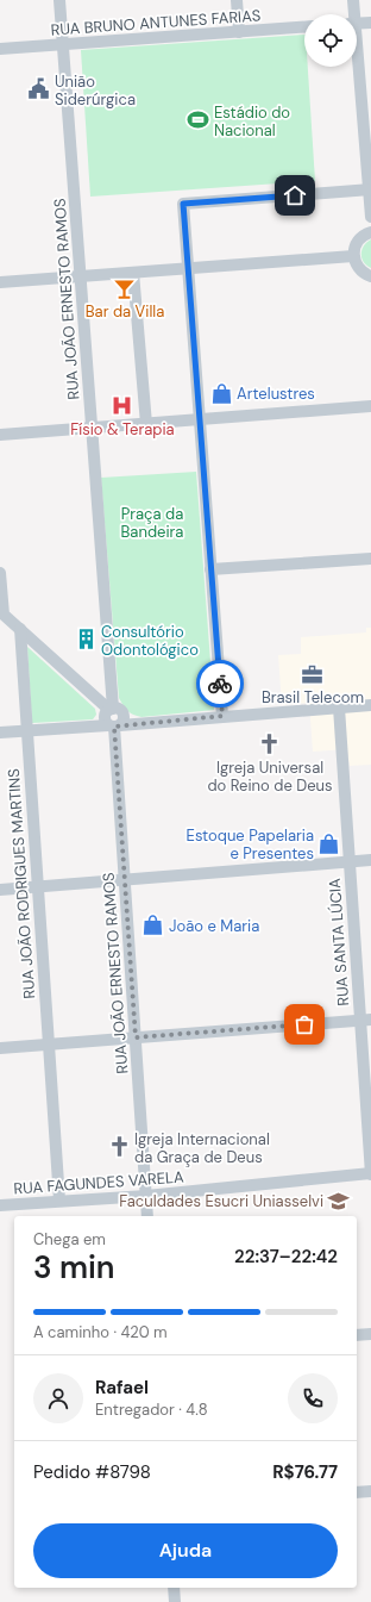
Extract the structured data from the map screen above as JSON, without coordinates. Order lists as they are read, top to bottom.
{
  "streets": {
    "street": [
      "RUA BRUNO ANTUNES FARIAS",
      "RUA JOÃO ERNESTO RAMOS",
      "RUA JOÃO RODRIGUES MARTINS",
      "RUA SANTA LÚCIA",
      "RUA FAGUNDES VARELA"
    ]
  },
  "crossings": [
    ["RUA BRUNO ANTUNES FARIAS", "RUA JOÃO ERNESTO RAMOS"],
    ["RUA JOÃO ERNESTO RAMOS", "RUA FAGUNDES VARELA"],
    ["RUA JOÃO RODRIGUES MARTINS", "RUA FAGUNDES VARELA"],
    ["RUA SANTA LÚCIA", "RUA FAGUNDES VARELA"]
  ],
  "parks": ["Praça da Bandeira"],
  "places": {
    "public building": ["União Siderúrgica"],
    "sports": ["Estádio do Nacional"],
    "bar": ["Bar da Villa"],
    "shop": ["Artelustres", "Estoque Papelaria e Presentes", "João e Maria"],
    "hospital": ["Físio & Terapia"],
    "building": ["Consultório Odontológico"],
    "office": ["Brasil Telecom"],
    "church": ["Igreja Universal do Reino de Deus", "Igreja Internacional da Graça de Deus"],
    "school or university": ["Faculdades Esucri Uniasselvi"]
  },
  "page": {
    "heading": ["3 min", "Chega em", "22:37–22:42"],
    "panel": [
      "Rafael",
      "Entregador · 4.8",
      "Pedido #8798",
      "R$76.77"
    ],
    "bar": "A caminho · 420 m",
    "buttons": "Ajuda"
  }
}
